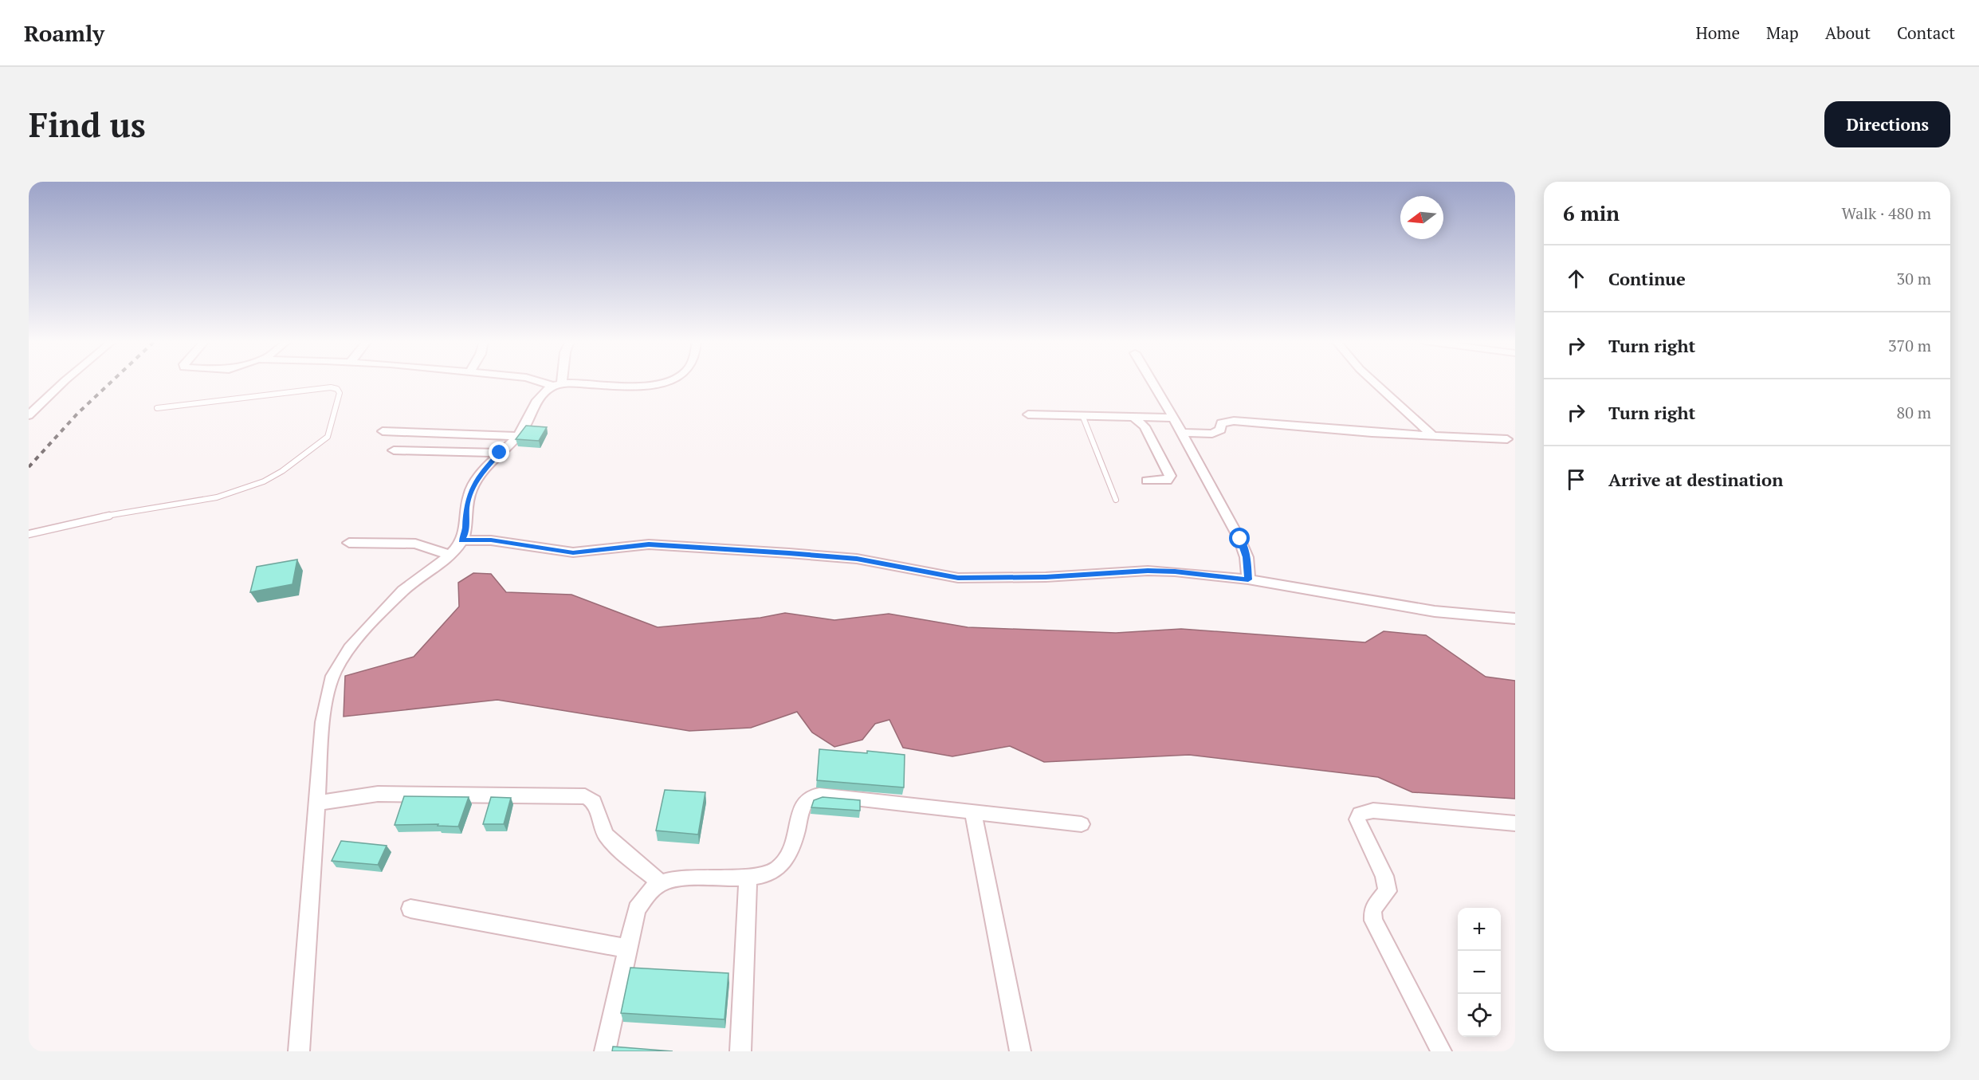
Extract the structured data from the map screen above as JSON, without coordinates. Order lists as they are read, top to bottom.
{
  "north": "left",
  "page": {
    "header": "Roamly",
    "nav": [
      "Home",
      "Map",
      "About",
      "Contact"
    ],
    "buttons": "Directions",
    "title": "Find us",
    "heading": ["6 min", "Walk · 480 m"],
    "list": [
      ["Continue", "30 m"],
      ["Turn right", "370 m"],
      ["Turn right", "80 m"],
      "Arrive at destination"
    ],
    "map_buttons": ["+", "−"]
  }
}
